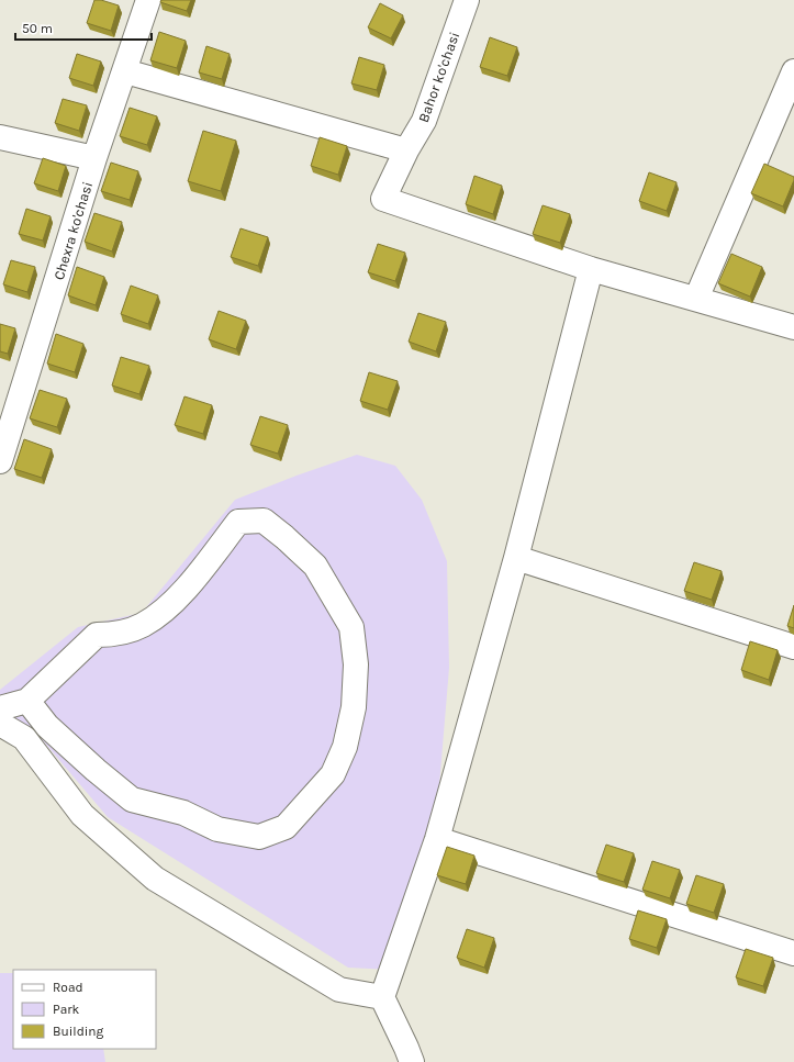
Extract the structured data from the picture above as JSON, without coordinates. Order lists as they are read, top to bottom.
{
  "streets": {
    "street": ["Bahor ko'chasi", "Chexra ko'chasi"]
  },
  "legend": ["Road", "Park", "Building"],
  "scale_bar": "50 m"
}
